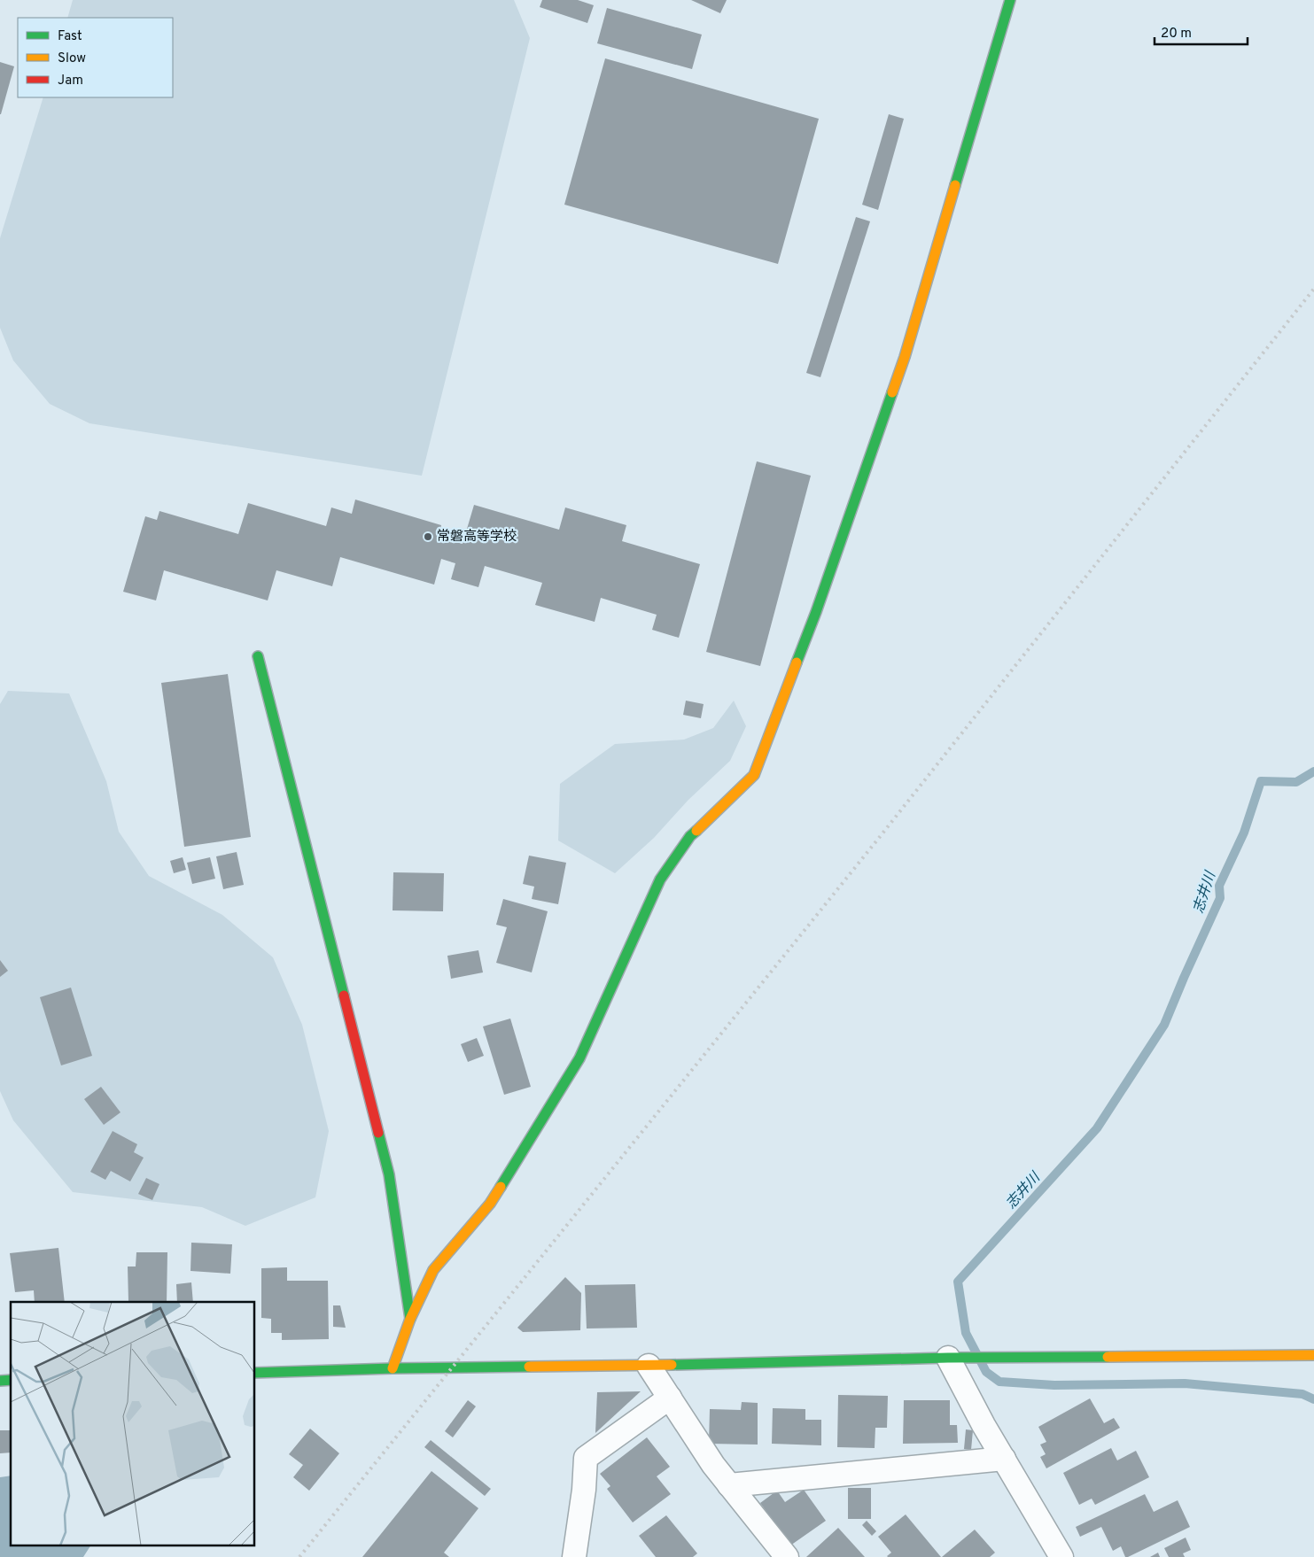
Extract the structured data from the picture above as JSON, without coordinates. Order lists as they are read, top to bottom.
{
  "water": ["志井川"],
  "places": ["常磐高等学校"],
  "legend": ["Fast", "Slow", "Jam"],
  "scale_bar": "20 m"
}
